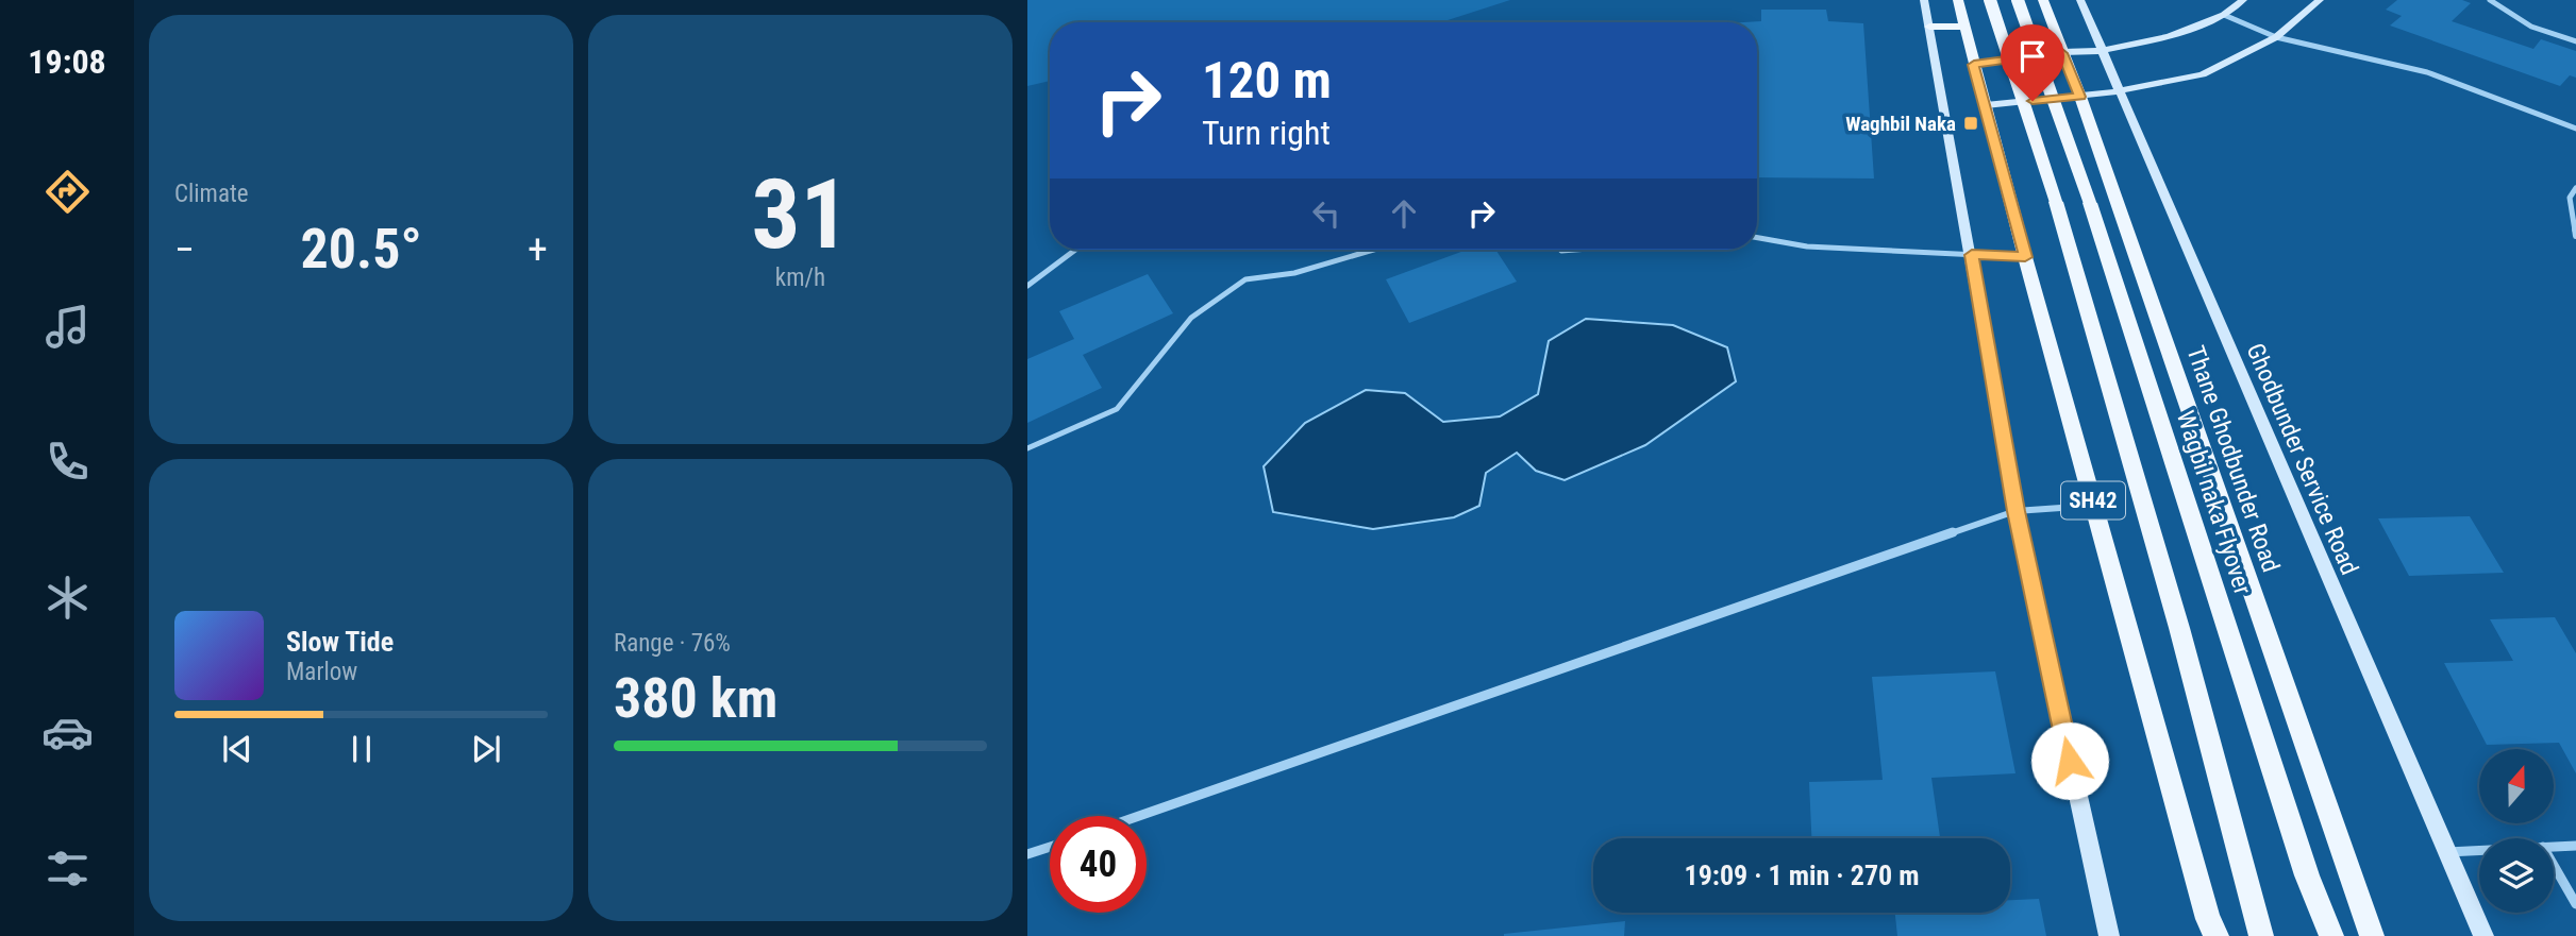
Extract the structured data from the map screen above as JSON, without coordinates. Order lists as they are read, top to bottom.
{
  "streets": {
    "main road": ["Thane Ghodbunder Road", "SH42", "Wagbil naka Flyover"],
    "street": ["Ghodbunder Service Road"]
  },
  "places": {
    "transit": ["Waghbil Naka"]
  },
  "north": "top",
  "page": {
    "tabs": "19:08",
    "tile": [
      "Climate",
      ["31", "km/h"],
      ["Range · 76%", "380 km"]
    ],
    "turn": ["120 m", "Turn right"],
    "heat": ["−", "20.5°", "+"],
    "song": ["Slow Tide", "Marlow"],
    "limit": "40",
    "trip": "19:09 · 1 min · 270 m"
  }
}
